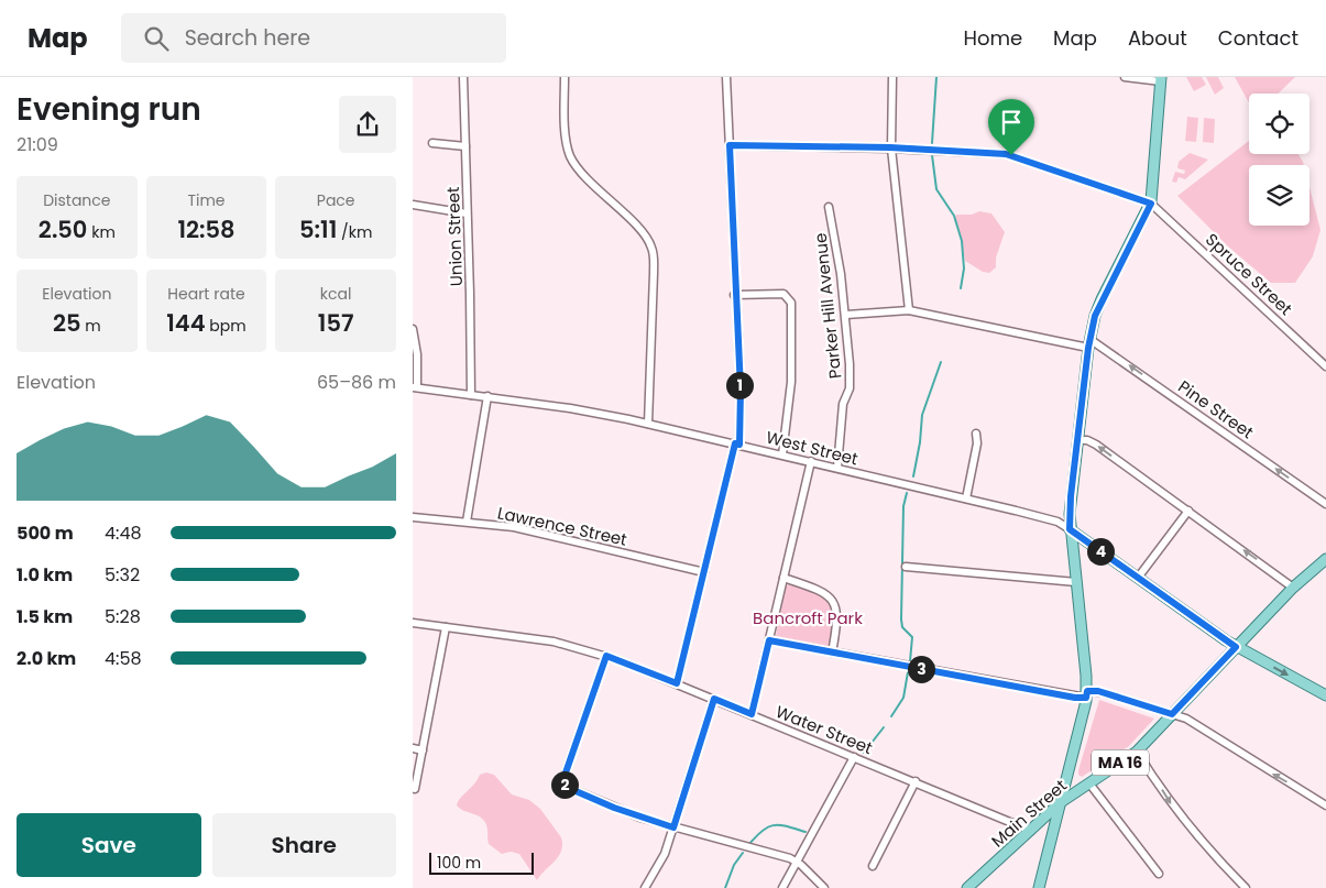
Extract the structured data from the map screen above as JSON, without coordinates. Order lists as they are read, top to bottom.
{
  "streets": {
    "main road": ["MA 16", "Main Street"],
    "street": [
      "Union Street",
      "Spruce Street",
      "Parker Hill Avenue",
      "Pine Street",
      "West Street",
      "Lawrence Street",
      "Water Street"
    ]
  },
  "crossings": [
    ["Union Street", "West Street"],
    ["Parker Hill Avenue", "West Street"],
    ["Water Street", "Main Street"]
  ],
  "one_way": ["Pine Street"],
  "parks": ["Bancroft Park"],
  "scale_bar": "100 m",
  "page": {
    "header": "Map",
    "search": "Search here",
    "nav": [
      "Home",
      "Map",
      "About",
      "Contact"
    ],
    "heading": ["Evening run", "21:09"],
    "stats": [
      ["Distance", "2.50 km"],
      ["Time", "12:58"],
      ["Pace", "5:11 /km"],
      ["Elevation", "25 m"],
      ["Heart rate", "144 bpm"],
      ["kcal", "157"]
    ],
    "chart": ["Elevation", "65–86 m"],
    "pins": [
      "1",
      "4",
      "3",
      "2"
    ],
    "list": [
      {
        "name": "500 m",
        "note": "4:48"
      },
      {
        "name": "1.0 km",
        "note": "5:32"
      },
      {
        "name": "1.5 km",
        "note": "5:28"
      },
      {
        "name": "2.0 km",
        "note": "4:58"
      }
    ],
    "buttons": ["Save", "Share"],
    "scale": "100 m"
  }
}
